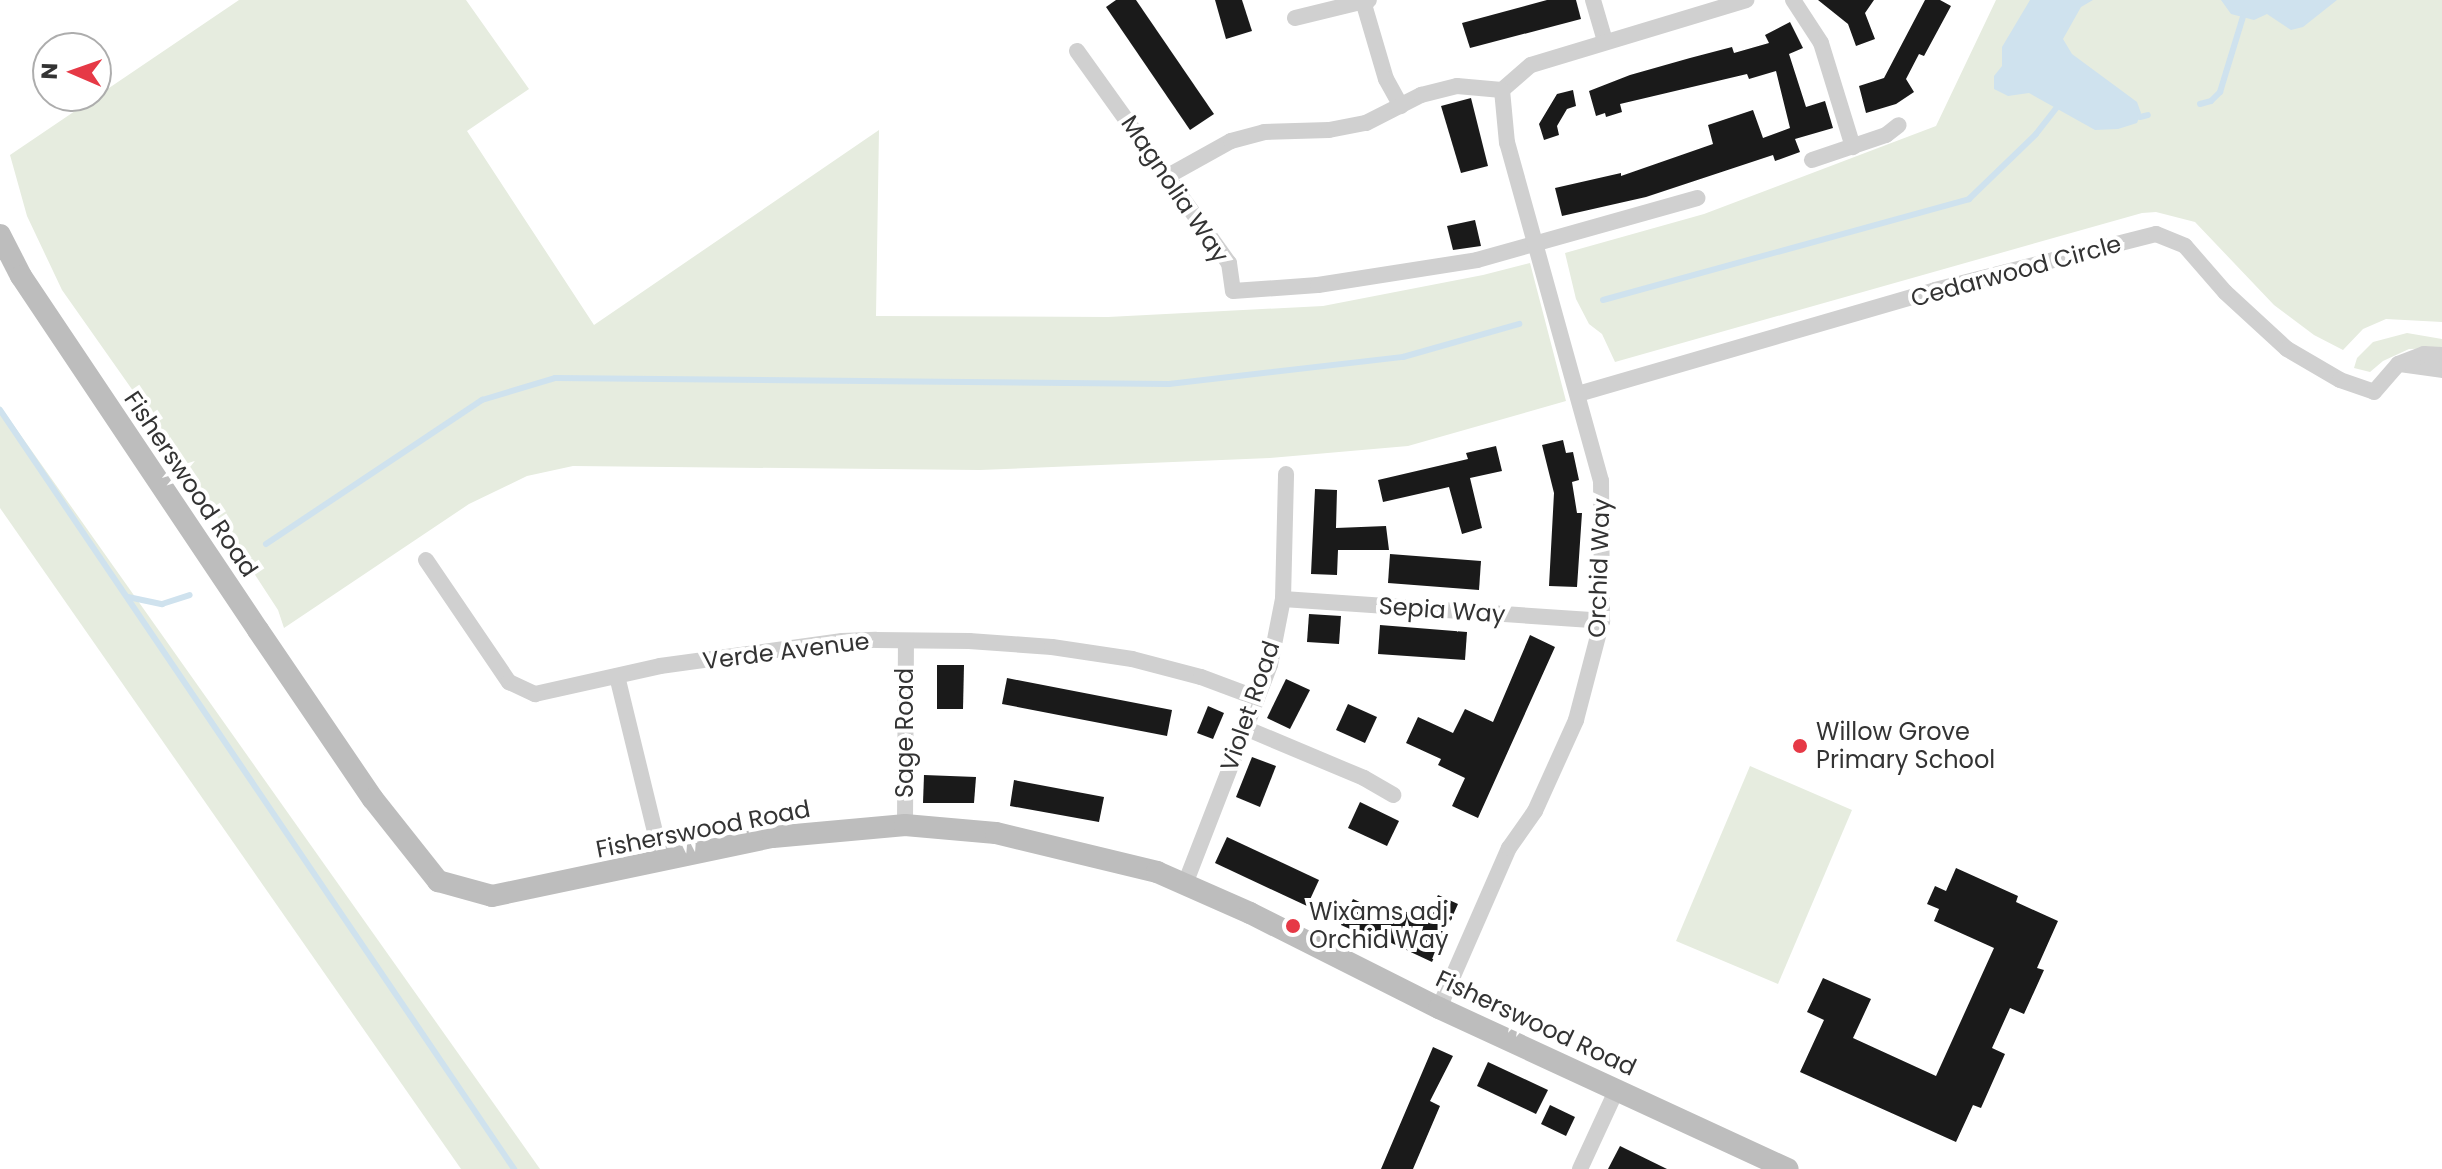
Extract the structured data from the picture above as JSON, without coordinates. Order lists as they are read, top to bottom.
{
  "streets": {
    "street": [
      "Magnolia Way",
      "Cedarwood Circle",
      "Fisherswood Road",
      "Orchid Way",
      "Sepia Way",
      "Verde Avenue",
      "Violet Road",
      "Sage Road"
    ]
  },
  "crossings": [
    ["Magnolia Way", "Orchid Way"],
    ["Cedarwood Circle", "Orchid Way"],
    ["Fisherswood Road", "Orchid Way"],
    ["Fisherswood Road", "Violet Road"],
    ["Fisherswood Road", "Sage Road"],
    ["Orchid Way", "Sepia Way"],
    ["Sepia Way", "Violet Road"],
    ["Verde Avenue", "Violet Road"],
    ["Verde Avenue", "Sage Road"]
  ],
  "places": ["Willow Grove Primary School", "Wixams adj. Orchid Way"],
  "north": "left"
}
